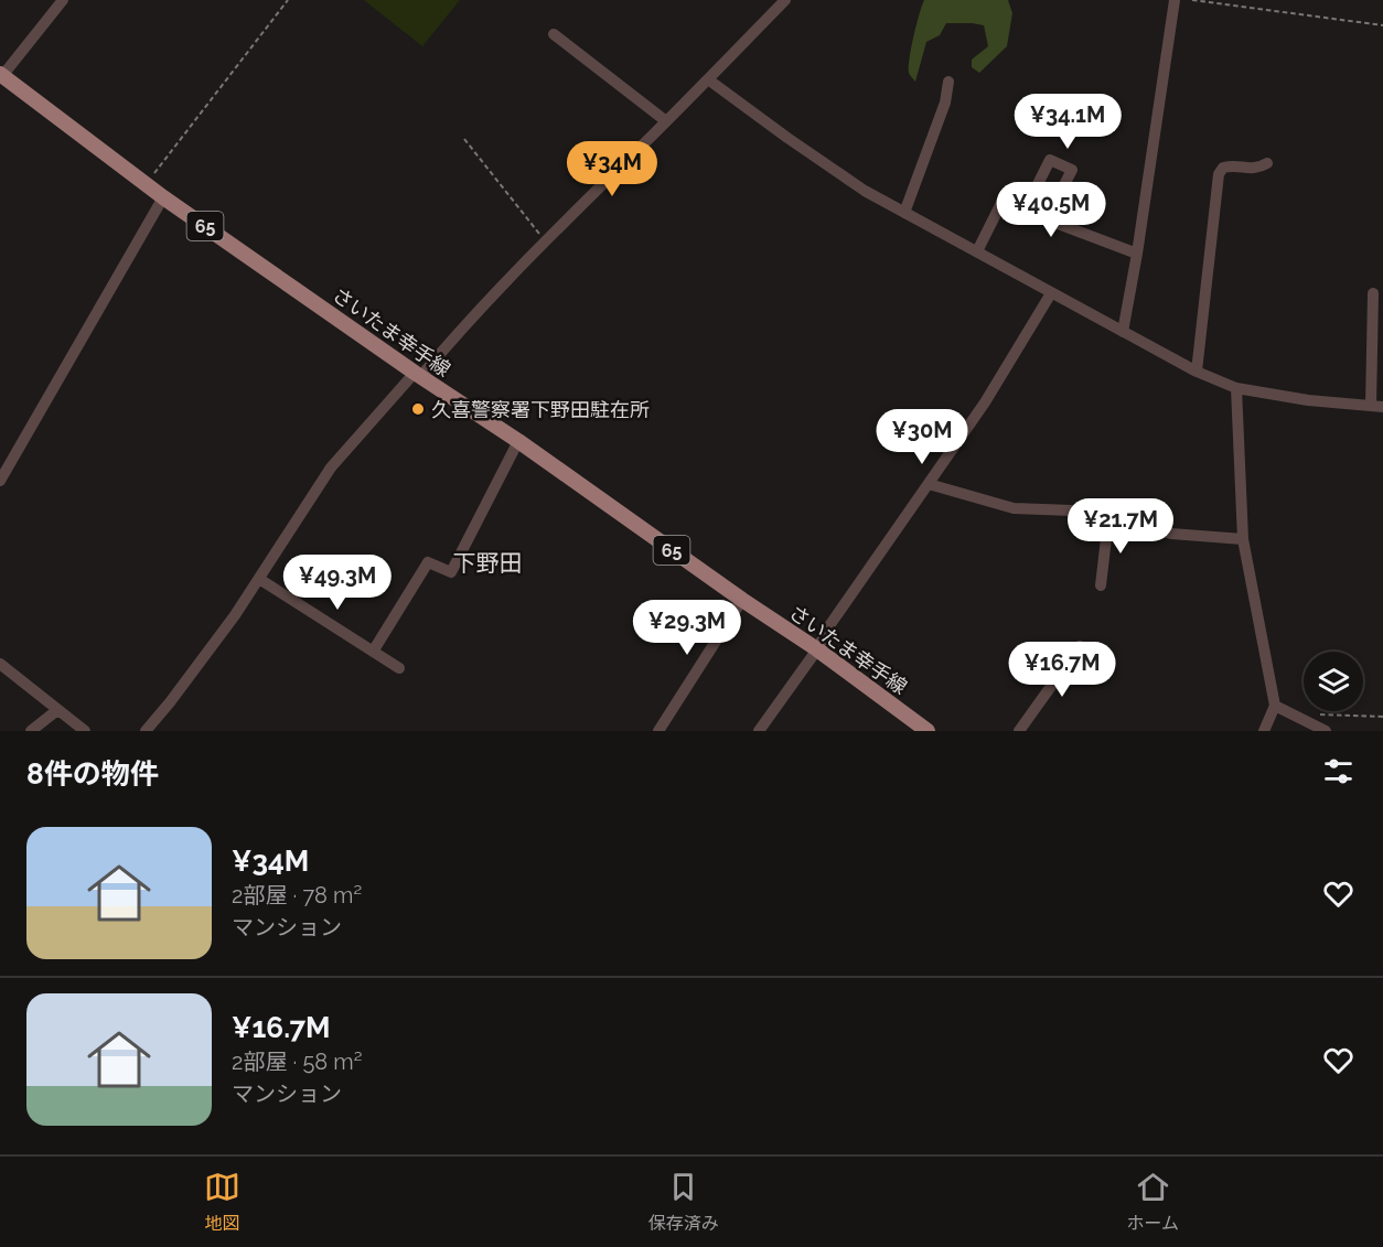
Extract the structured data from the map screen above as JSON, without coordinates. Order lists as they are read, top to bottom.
{
  "streets": {
    "main road": ["65", "さいたま幸手線"]
  },
  "districts": ["下野田"],
  "places": ["久喜警察署下野田駐在所"],
  "page": {
    "price": [
      "¥34.1M",
      "¥34M",
      "¥40.5M",
      "¥30M",
      "¥21.7M",
      "¥49.3M",
      "¥29.3M",
      "¥16.7M"
    ],
    "heading": "8件の物件",
    "list": [
      {
        "name": "¥34M",
        "note": "2部屋 · 78 m² · マンション"
      },
      {
        "name": "¥16.7M",
        "note": "2部屋 · 58 m² · マンション"
      }
    ],
    "tabs": ["地図", "保存済み", "ホーム"]
  }
}
